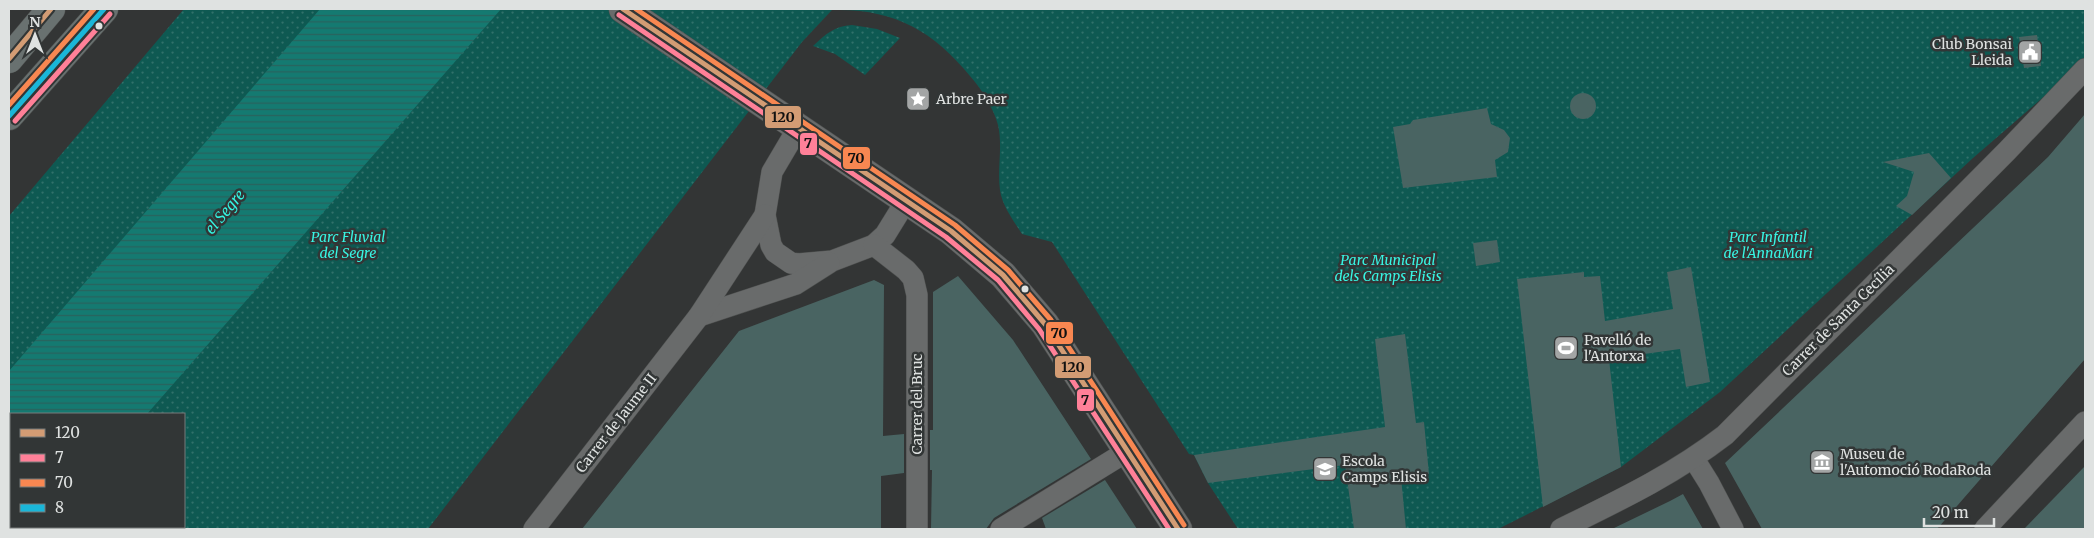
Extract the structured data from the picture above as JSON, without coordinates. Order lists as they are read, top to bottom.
{
  "streets": {
    "street": ["Carrer de Santa Cecília", "Carrer del Bruc", "Carrer de Jaume II"]
  },
  "crossings": [
    ["Carrer del Bruc", "Carrer de Jaume II"]
  ],
  "water": ["el Segre"],
  "parks": ["Parc Fluvial del Segre", "Parc Infantil de l'AnnaMari", "Parc Municipal dels Camps Elisis"],
  "places": {
    "public building": ["Club Bonsai Lleida"],
    "place": ["Arbre Paer"],
    "sports": ["Pavelló de l'Antorxa"],
    "museum": ["Museu de l'Automoció RodaRoda"],
    "school or university": ["Escola Camps Elisis"]
  },
  "lines": [
    "transit line 120",
    "transit line 70",
    "transit line 8",
    "transit line 7"
  ],
  "legend": [
    "120",
    "7",
    "70",
    "8"
  ],
  "scale_bar": "20 m",
  "north": "top"
}
